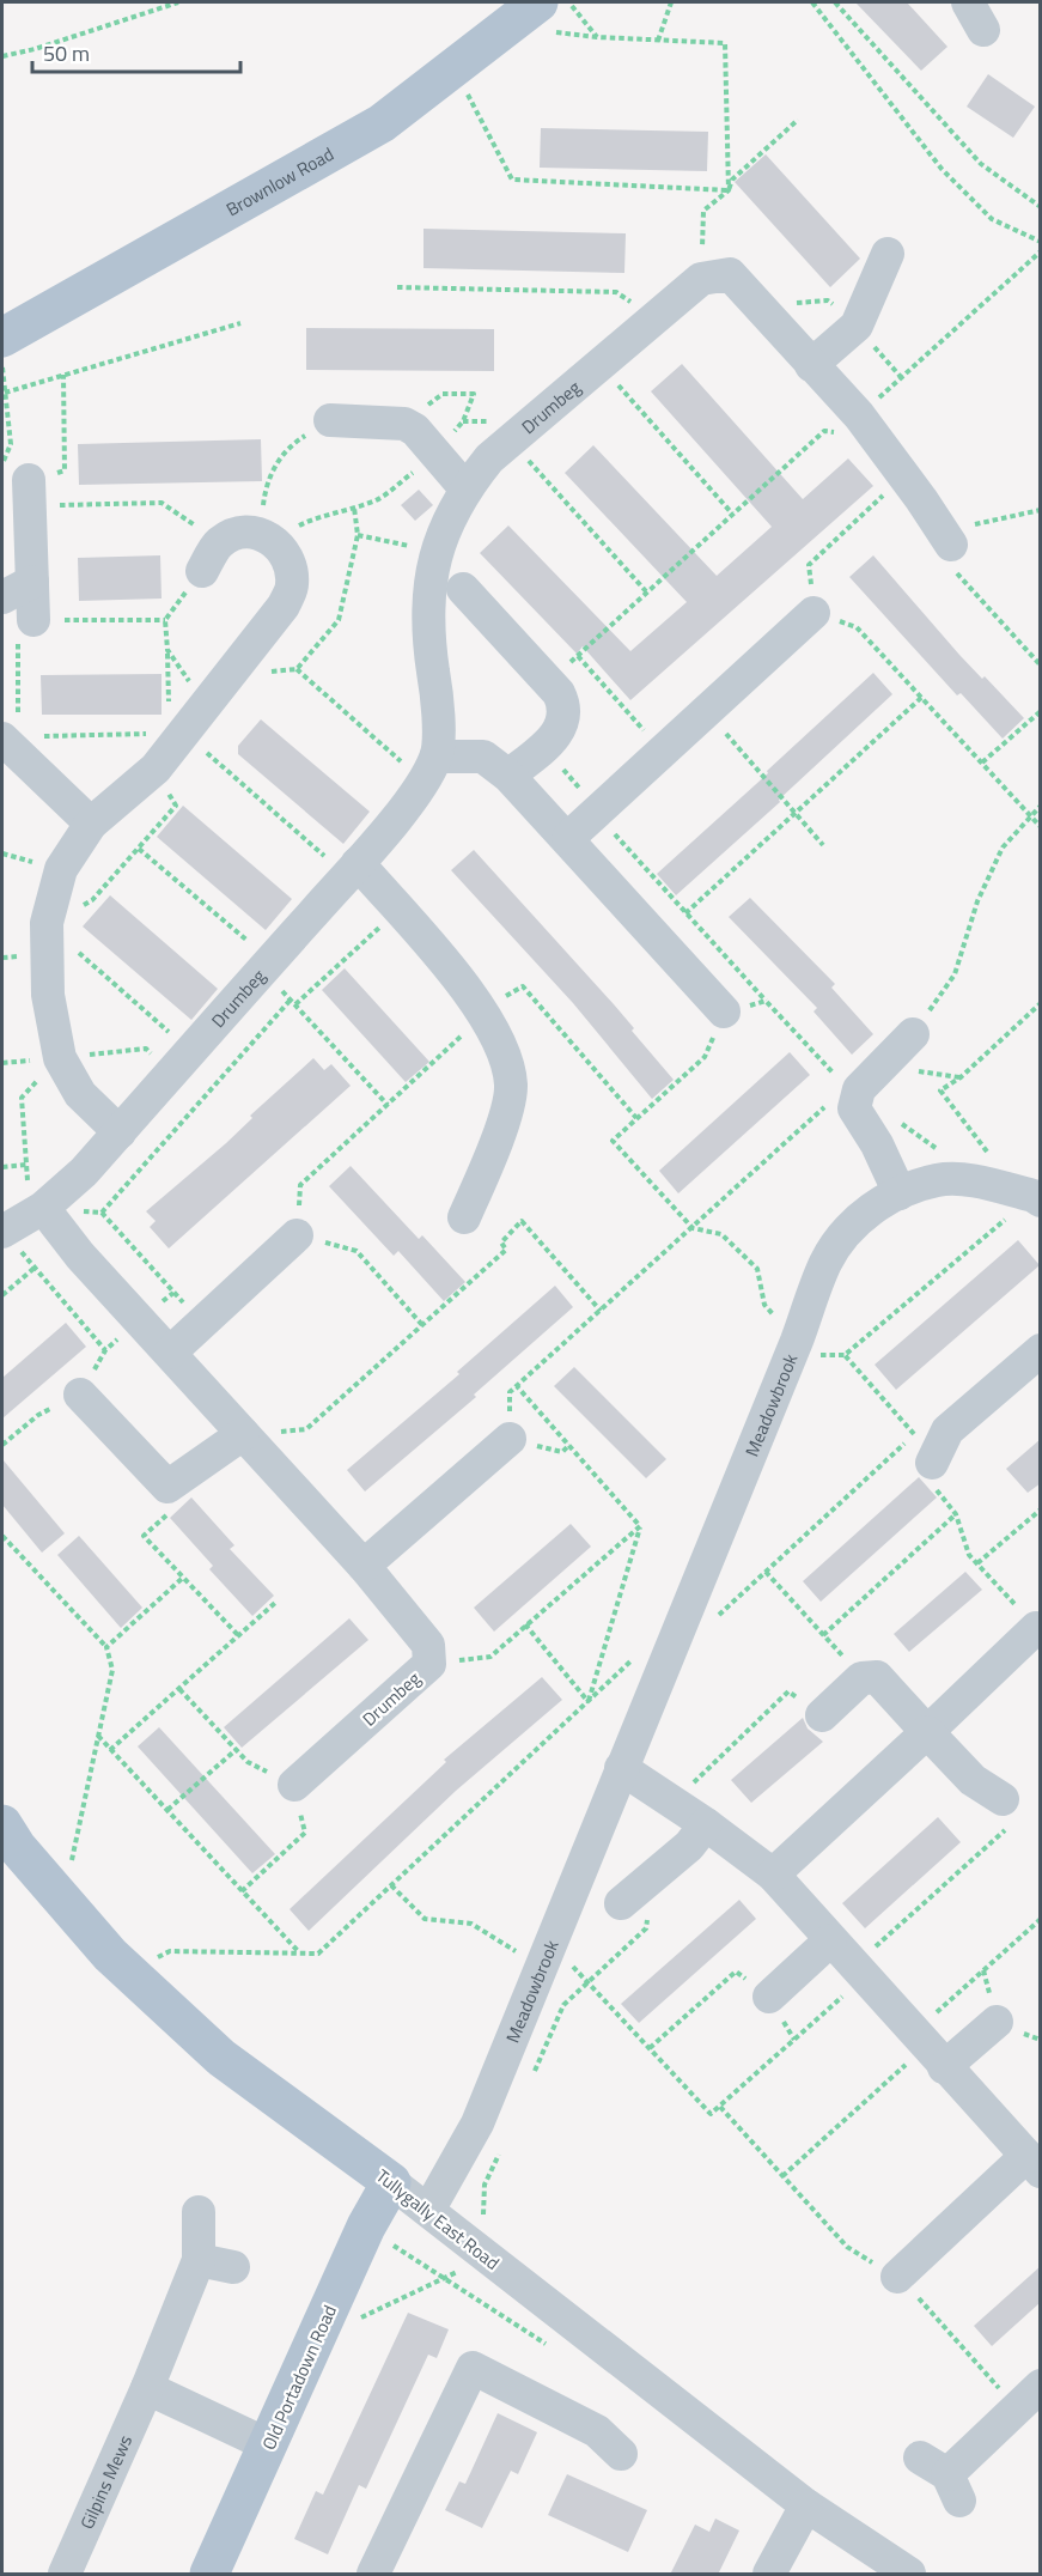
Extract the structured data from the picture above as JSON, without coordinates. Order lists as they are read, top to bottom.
{
  "streets": {
    "main road": ["Brownlow Road", "Tullygally East Road", "Old Portadown Road"],
    "street": ["Drumbeg", "Meadowbrook", "Gilpins Mews"]
  },
  "crossings": [
    ["Meadowbrook", "Tullygally East Road"],
    ["Tullygally East Road", "Old Portadown Road"]
  ],
  "scale_bar": "50 m"
}
